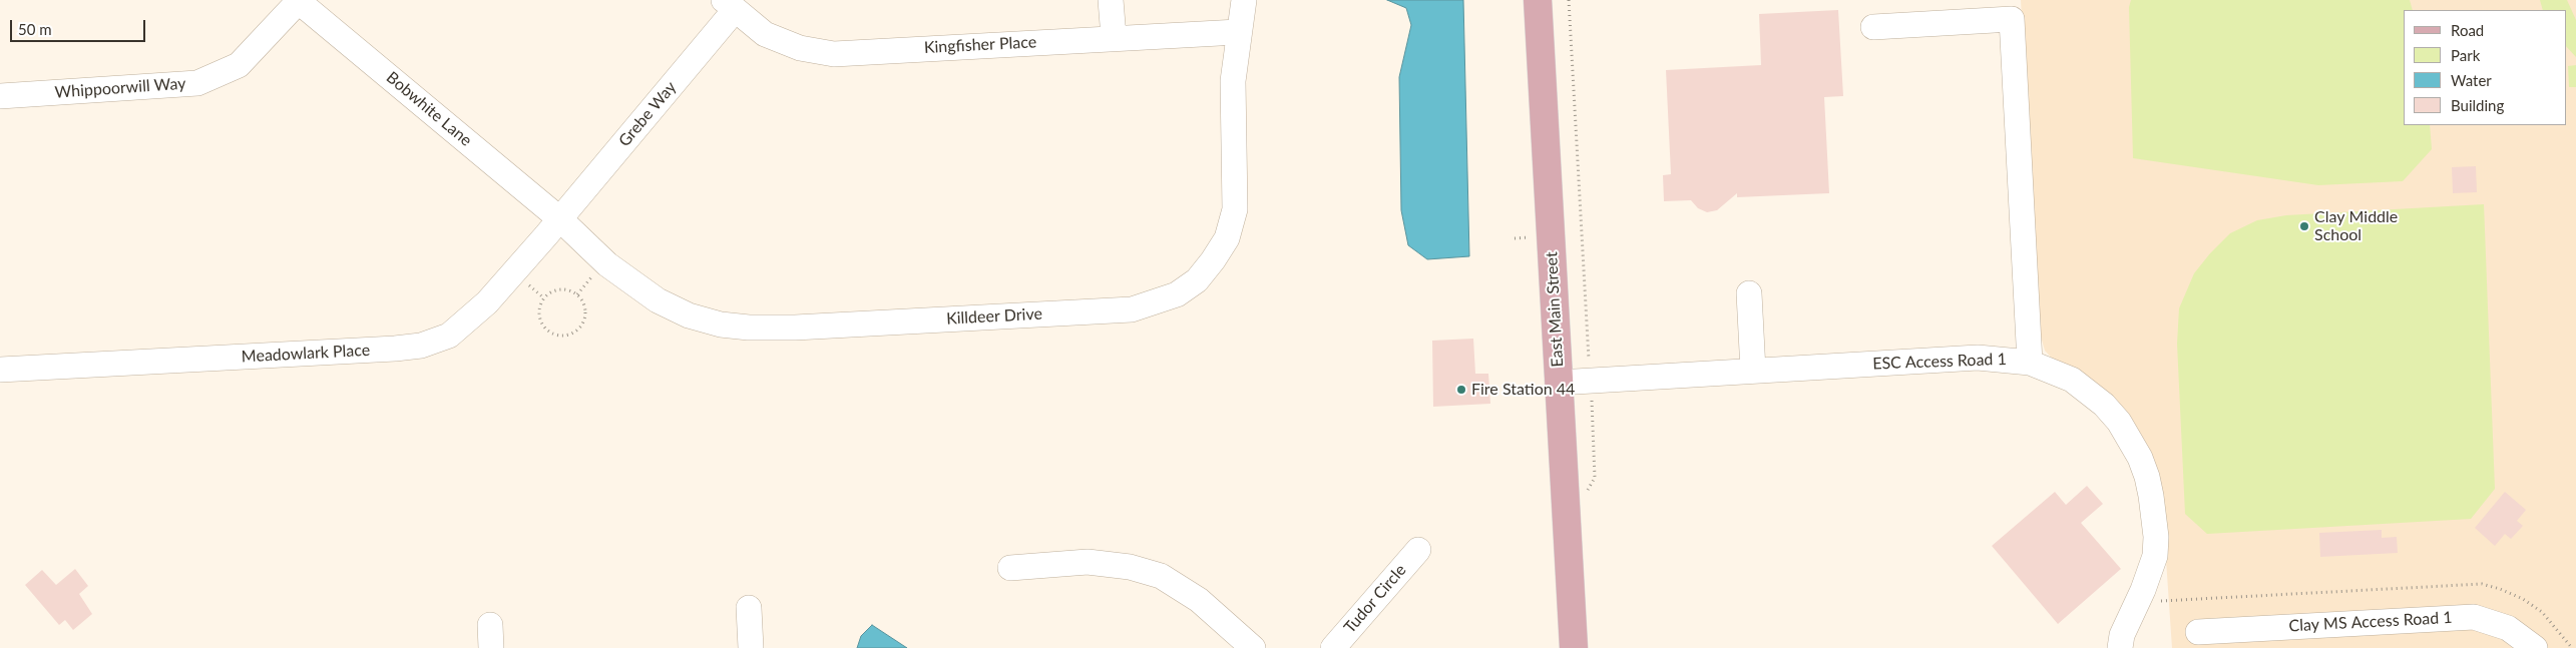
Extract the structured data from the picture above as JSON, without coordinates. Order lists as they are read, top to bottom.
{
  "streets": {
    "main road": ["East Main Street"],
    "street": [
      "Kingfisher Place",
      "Whippoorwill Way",
      "Bobwhite Lane",
      "Grebe Way",
      "Killdeer Drive",
      "Meadowlark Place",
      "ESC Access Road 1",
      "Tudor Circle",
      "Clay MS Access Road 1"
    ]
  },
  "crossings": [
    ["Kingfisher Place", "Grebe Way"],
    ["Kingfisher Place", "Killdeer Drive"],
    ["Whippoorwill Way", "Bobwhite Lane"],
    ["Bobwhite Lane", "Grebe Way"],
    ["Bobwhite Lane", "Killdeer Drive"],
    ["Bobwhite Lane", "Meadowlark Place"],
    ["Grebe Way", "Killdeer Drive"],
    ["Grebe Way", "Meadowlark Place"],
    ["East Main Street", "ESC Access Road 1"],
    ["Killdeer Drive", "Meadowlark Place"]
  ],
  "places": ["Clay Middle School", "Fire Station 44"],
  "legend": [
    "Road",
    "Park",
    "Water",
    "Building"
  ],
  "scale_bar": "50 m"
}
